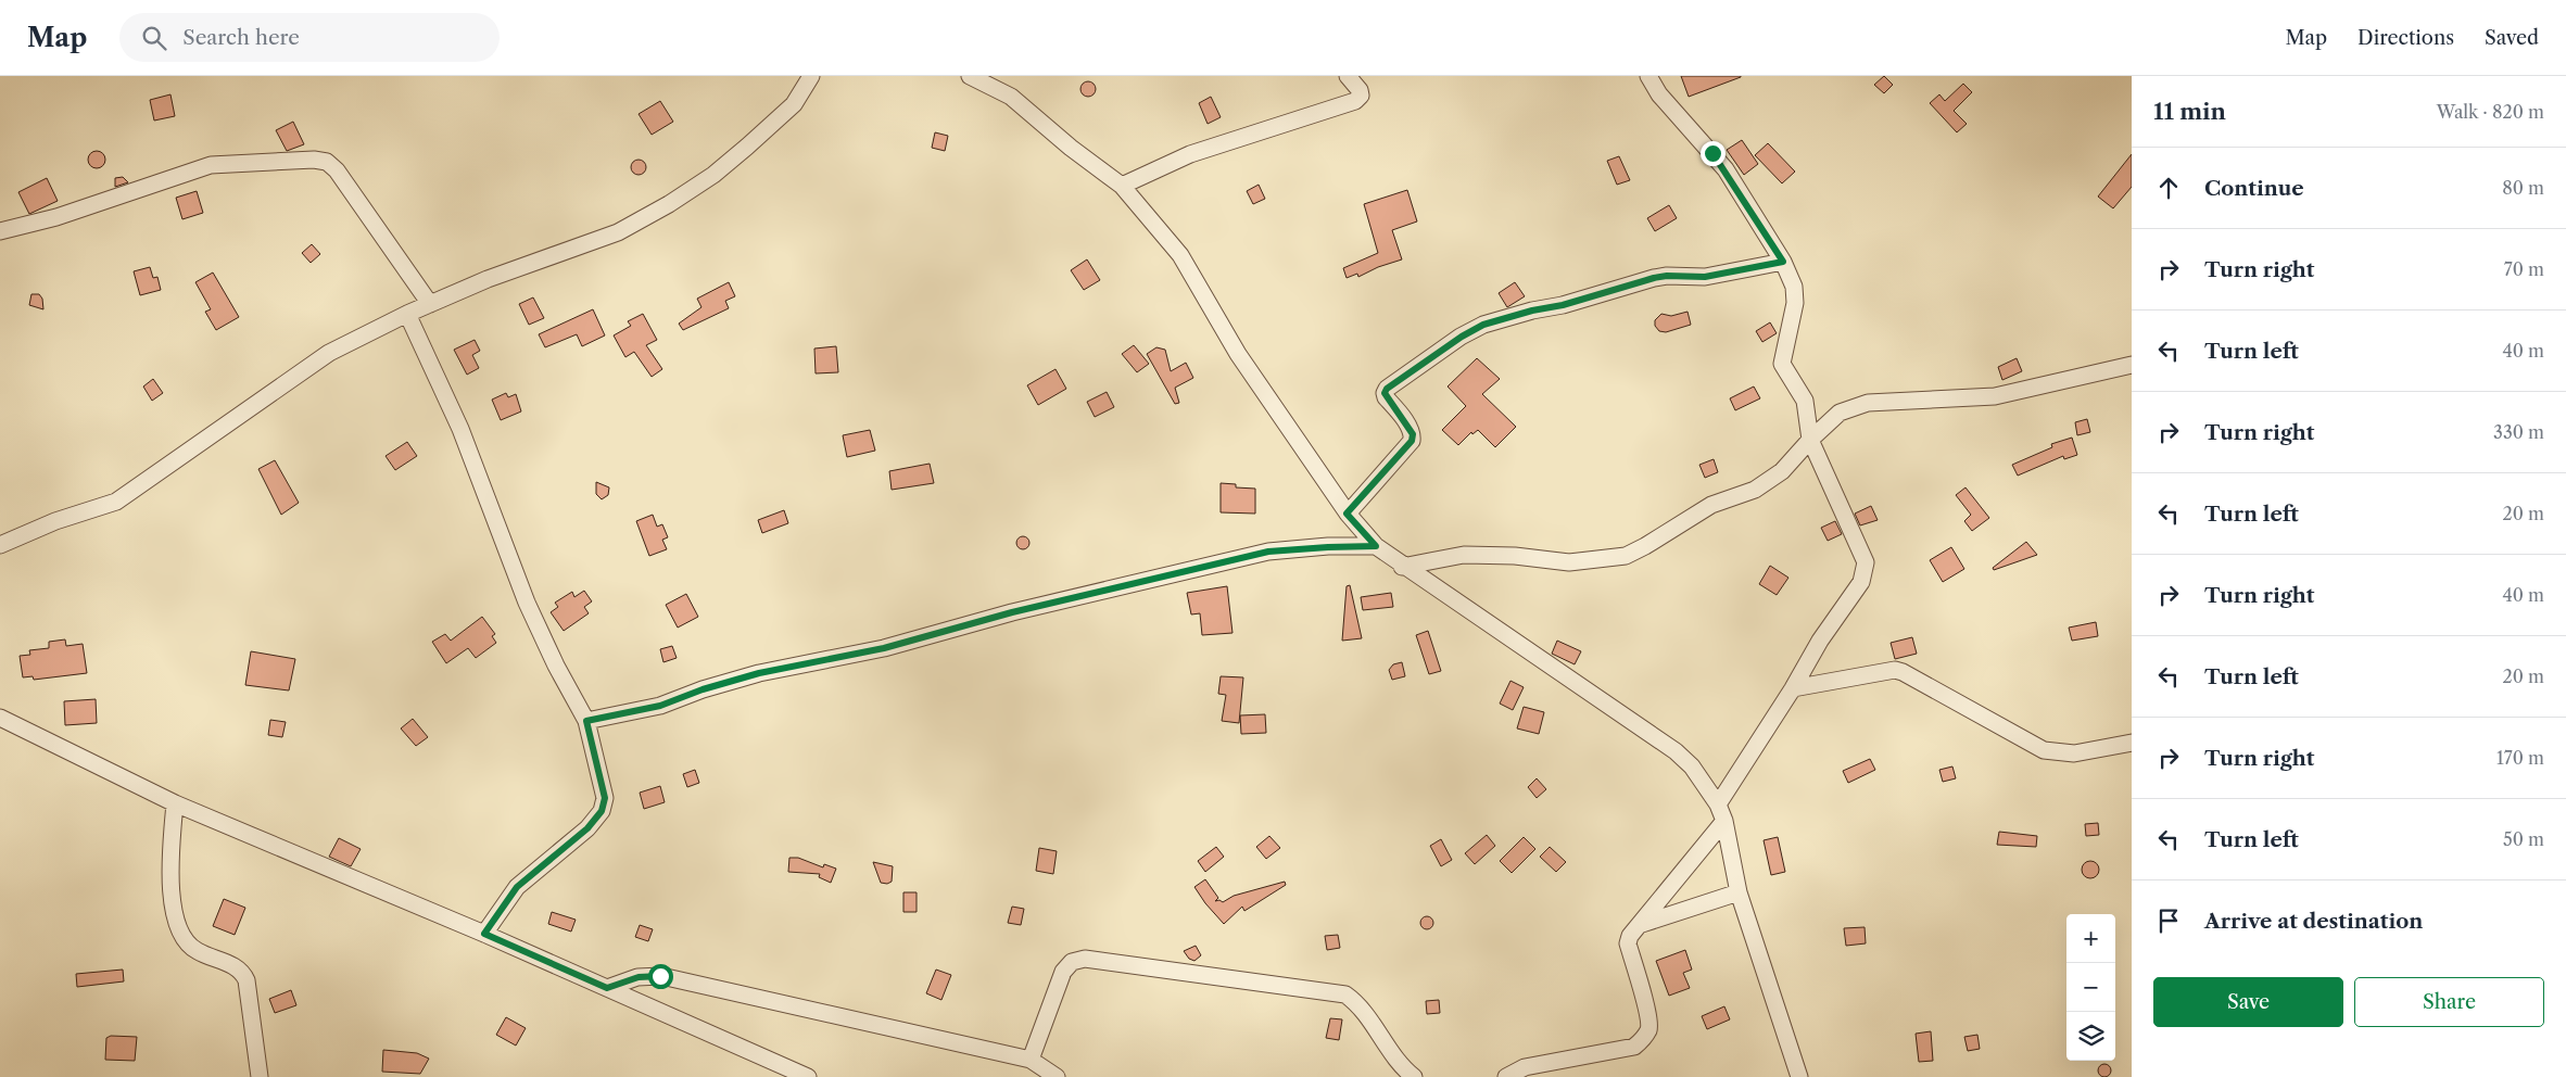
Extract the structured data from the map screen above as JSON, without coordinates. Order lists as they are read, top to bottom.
{
  "page": {
    "header": "Map",
    "search": "Search here",
    "nav": ["Map", "Directions", "Saved"],
    "heading": ["11 min", "Walk · 820 m"],
    "list": [
      ["Continue", "80 m"],
      ["Turn right", "70 m"],
      ["Turn left", "40 m"],
      ["Turn right", "330 m"],
      ["Turn left", "20 m"],
      ["Turn right", "40 m"],
      ["Turn left", "20 m"],
      ["Turn right", "170 m"],
      ["Turn left", "50 m"],
      "Arrive at destination"
    ],
    "map_buttons": ["+", "−"],
    "buttons": ["Save", "Share"]
  }
}
